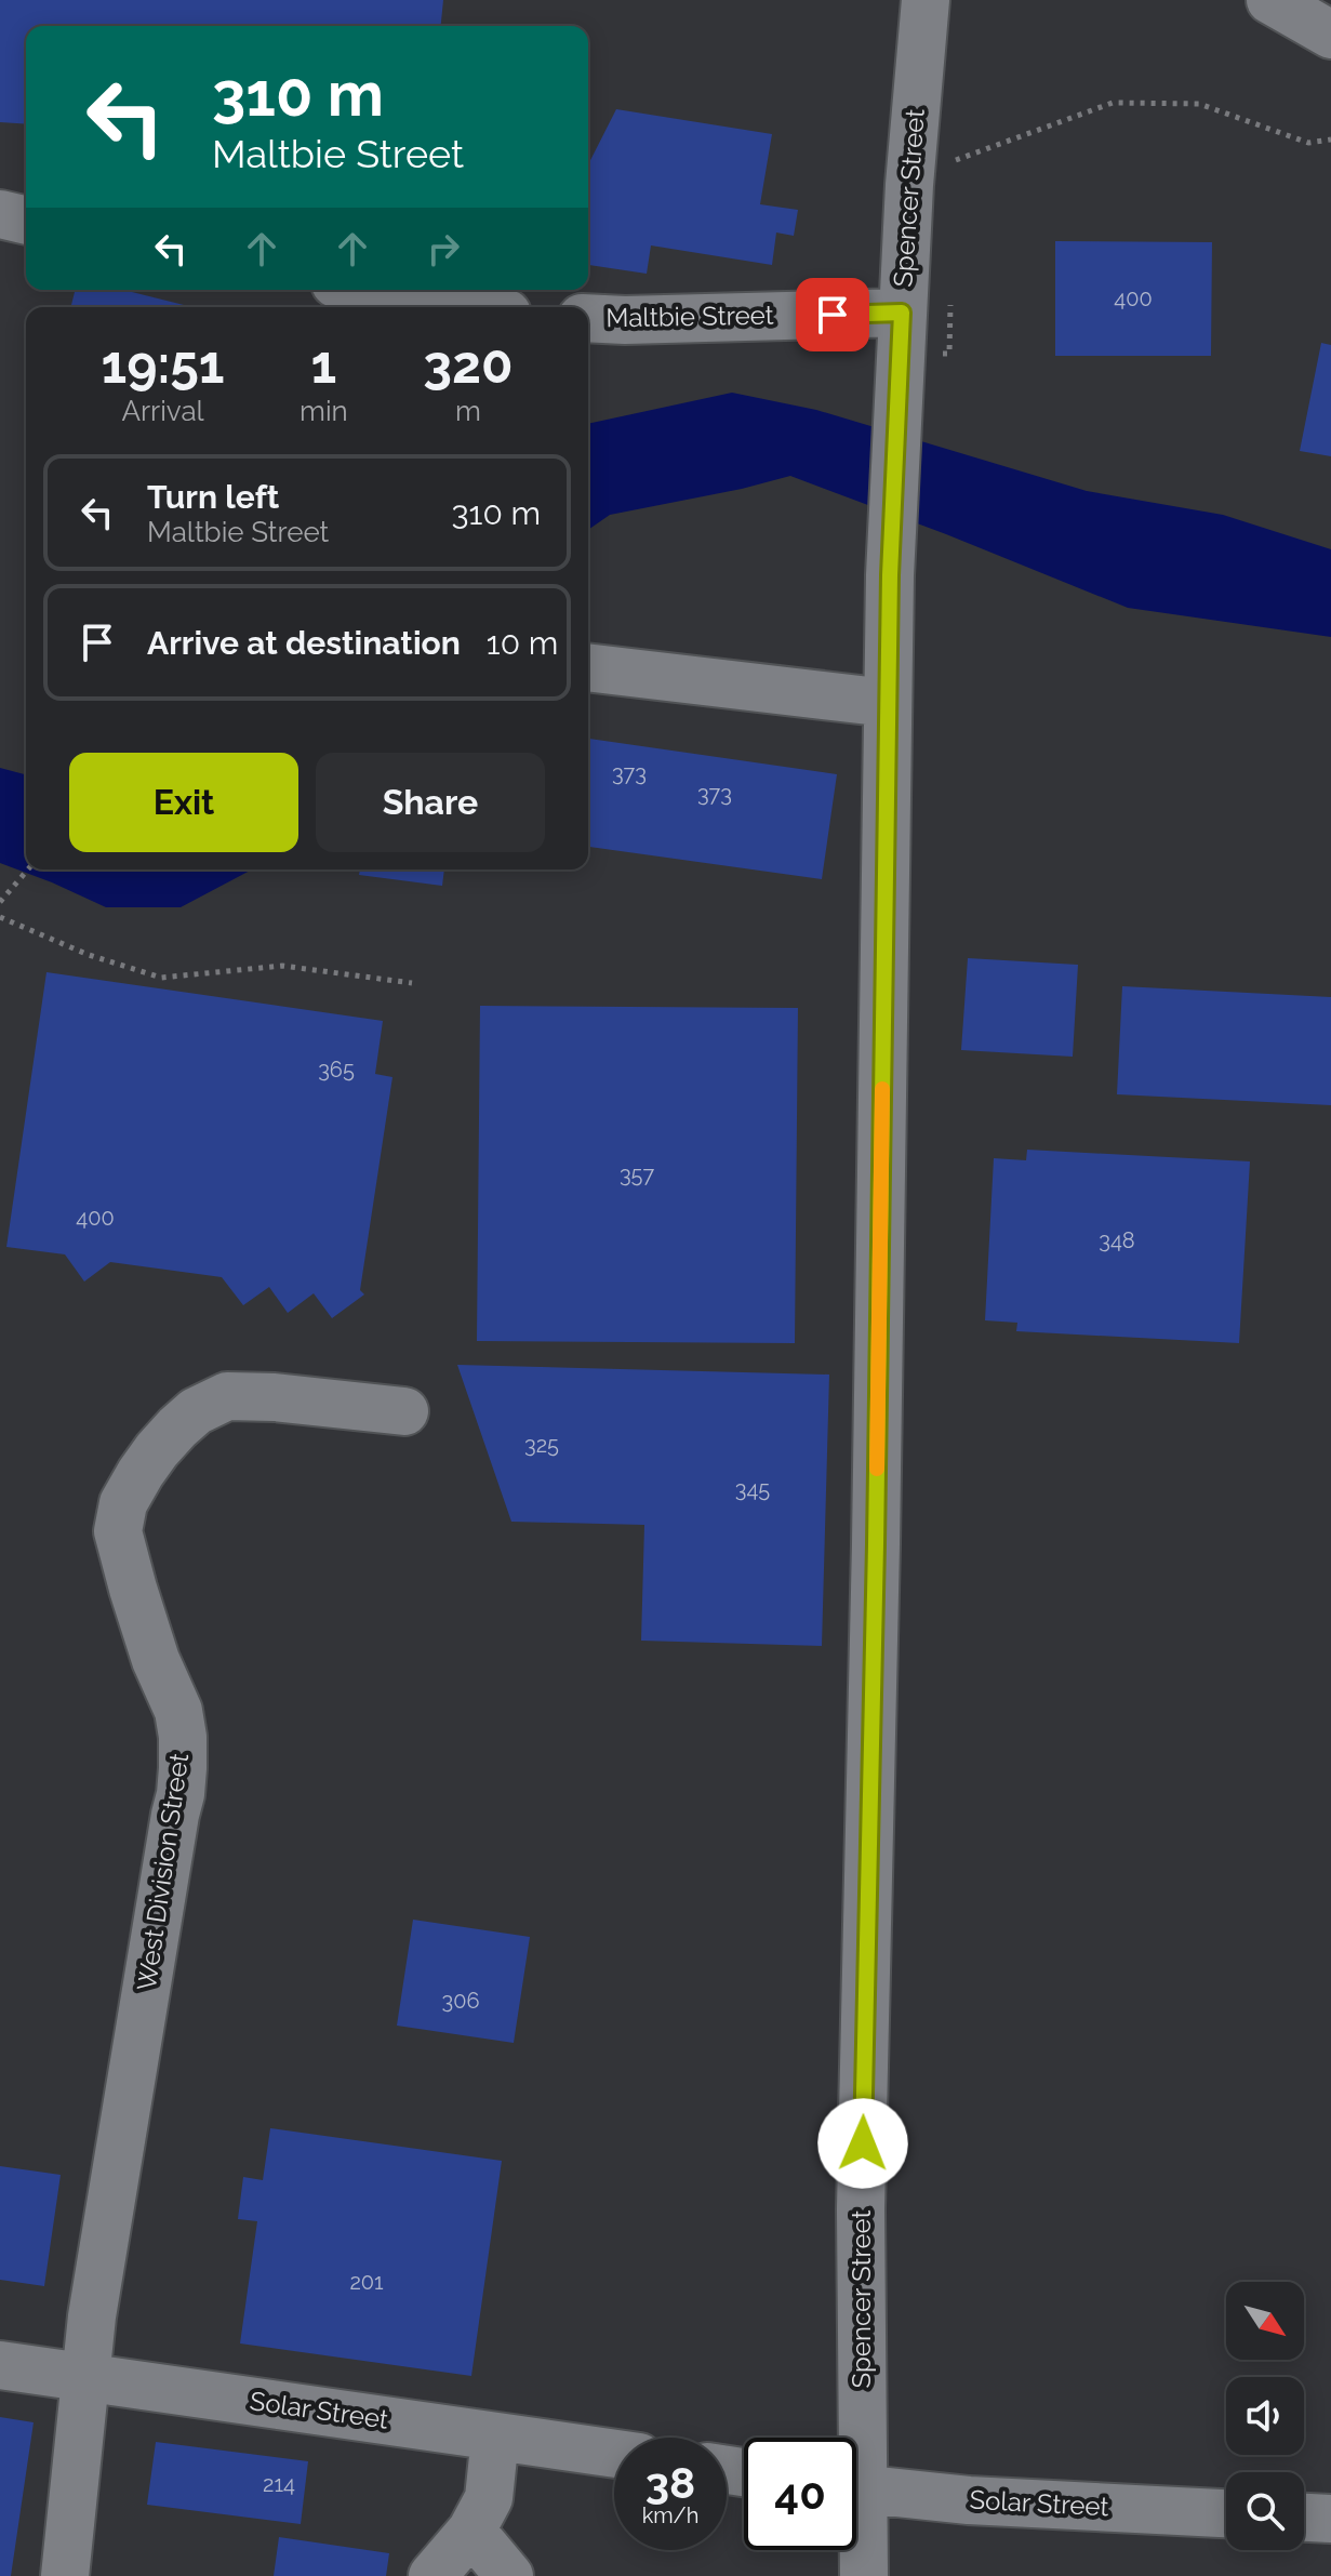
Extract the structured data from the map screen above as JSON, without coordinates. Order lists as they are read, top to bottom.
{
  "streets": {
    "street": [
      "Spencer Street",
      "Maltbie Street",
      "West Division Street",
      "Solar Street"
    ]
  },
  "crossings": [
    ["Spencer Street", "Maltbie Street"],
    ["West Division Street", "Solar Street"]
  ],
  "house_numbers": [
    "400",
    "373",
    "373",
    "365",
    "357",
    "400",
    "348",
    "325",
    "345",
    "306",
    "201",
    "214"
  ],
  "north": "bottom right",
  "page": {
    "turn": ["310 m", "Maltbie Street"],
    "eta": [
      "19:51",
      "Arrival",
      "1",
      "min",
      "320",
      "m"
    ],
    "list": [
      {
        "name": "Turn left",
        "note": "Maltbie Street",
        "value": "310 m"
      },
      {
        "name": "Arrive at destination",
        "value": "10 m"
      }
    ],
    "buttons": ["Exit", "Share"],
    "speed": "38 km/h",
    "limit": "40"
  }
}
